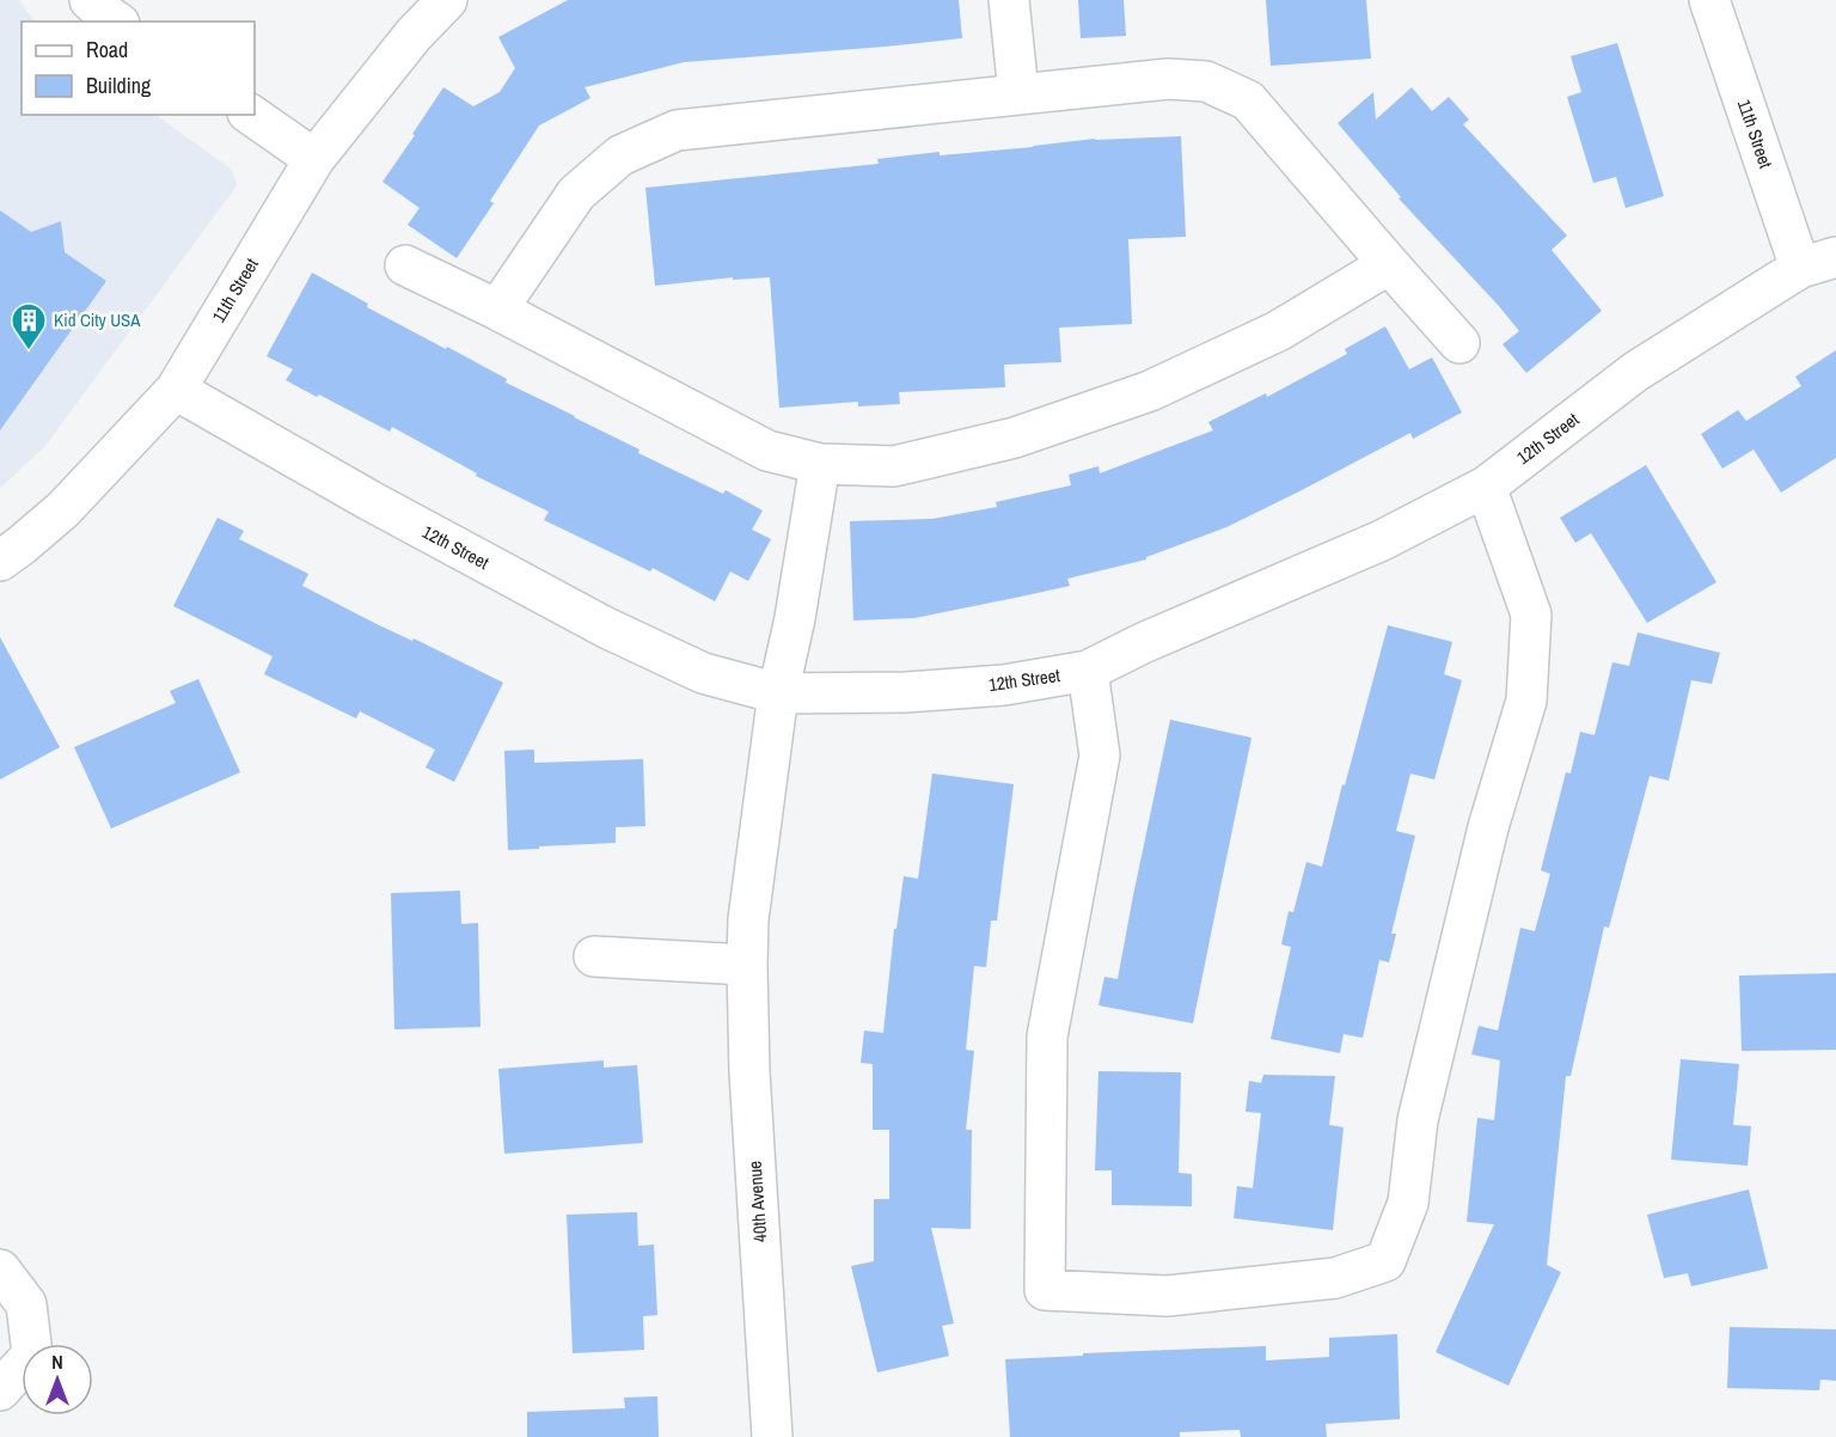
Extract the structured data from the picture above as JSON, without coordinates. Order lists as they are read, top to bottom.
{
  "streets": {
    "street": ["11th Street", "12th Street", "40th Avenue"]
  },
  "crossings": [
    ["11th Street", "12th Street"],
    ["12th Street", "40th Avenue"]
  ],
  "places": {
    "building": ["Kid City USA"]
  },
  "legend": ["Road", "Building"],
  "north": "top"
}
